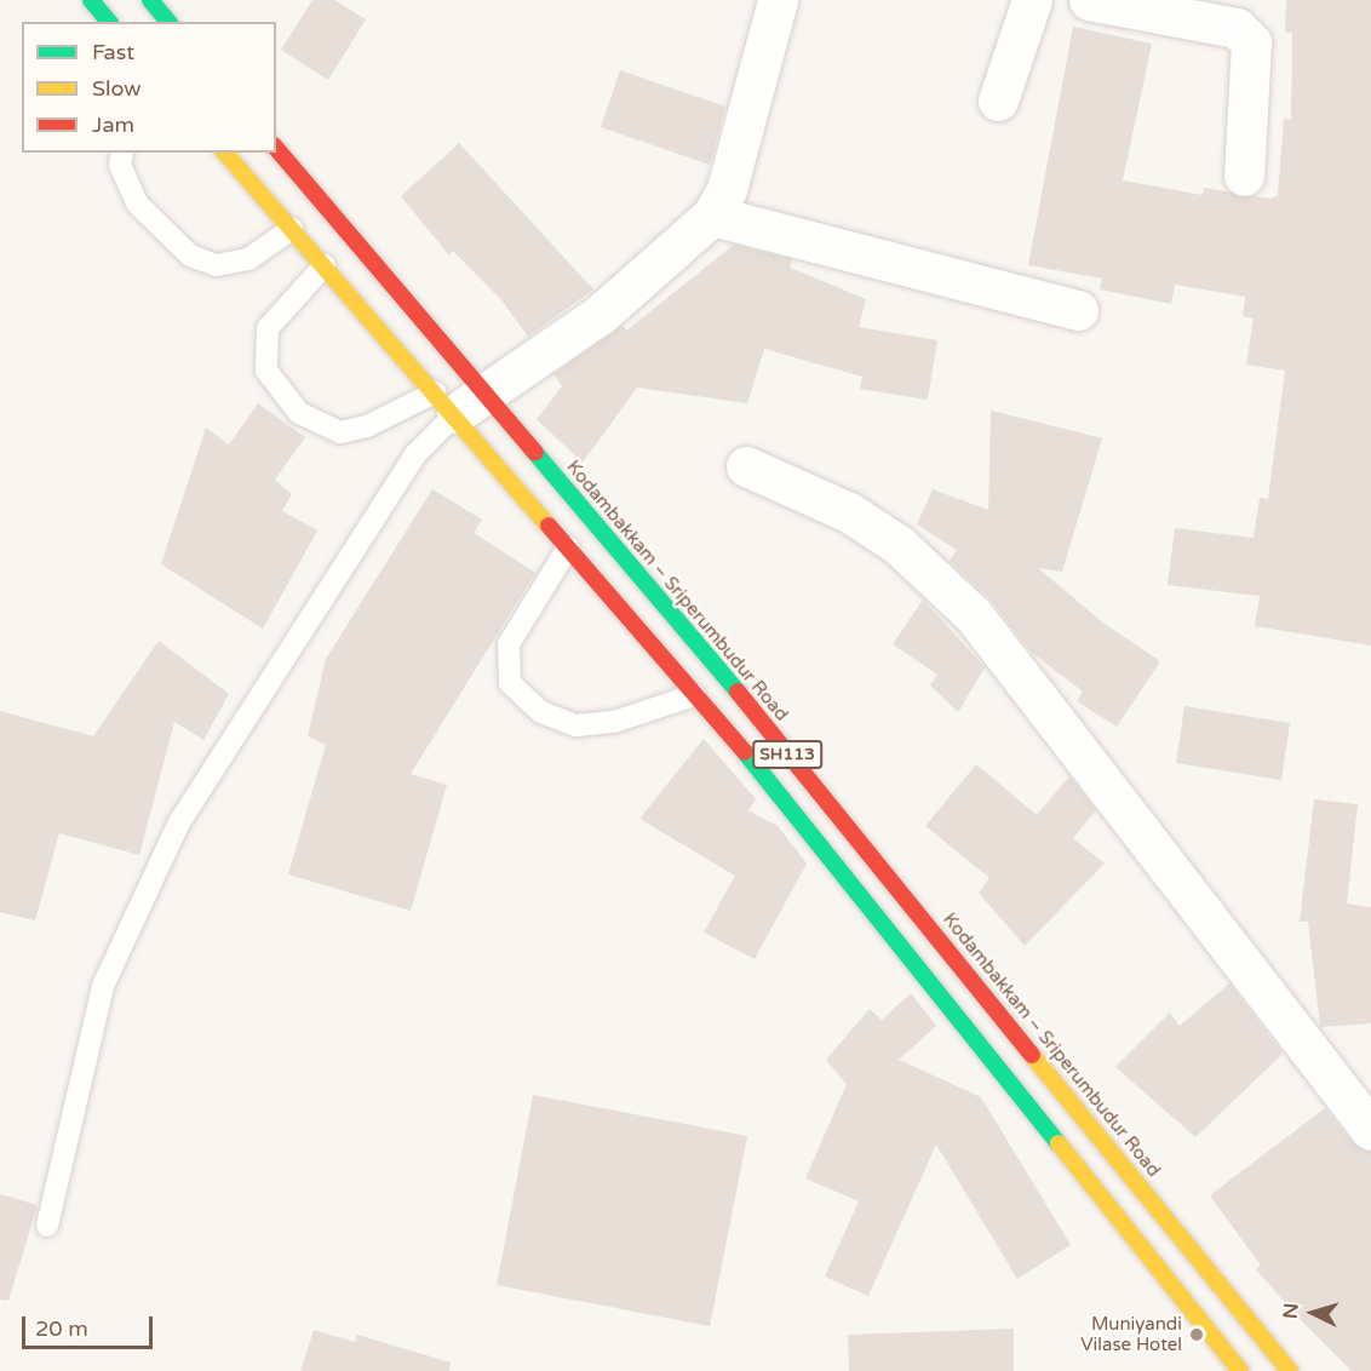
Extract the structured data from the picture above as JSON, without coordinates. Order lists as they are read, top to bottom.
{
  "streets": {
    "main road": ["Kodambakkam – Sriperumbudur Road", "SH113"]
  },
  "places": ["Muniyandi Vilase Hotel"],
  "legend": ["Fast", "Slow", "Jam"],
  "scale_bar": "20 m",
  "north": "left"
}
